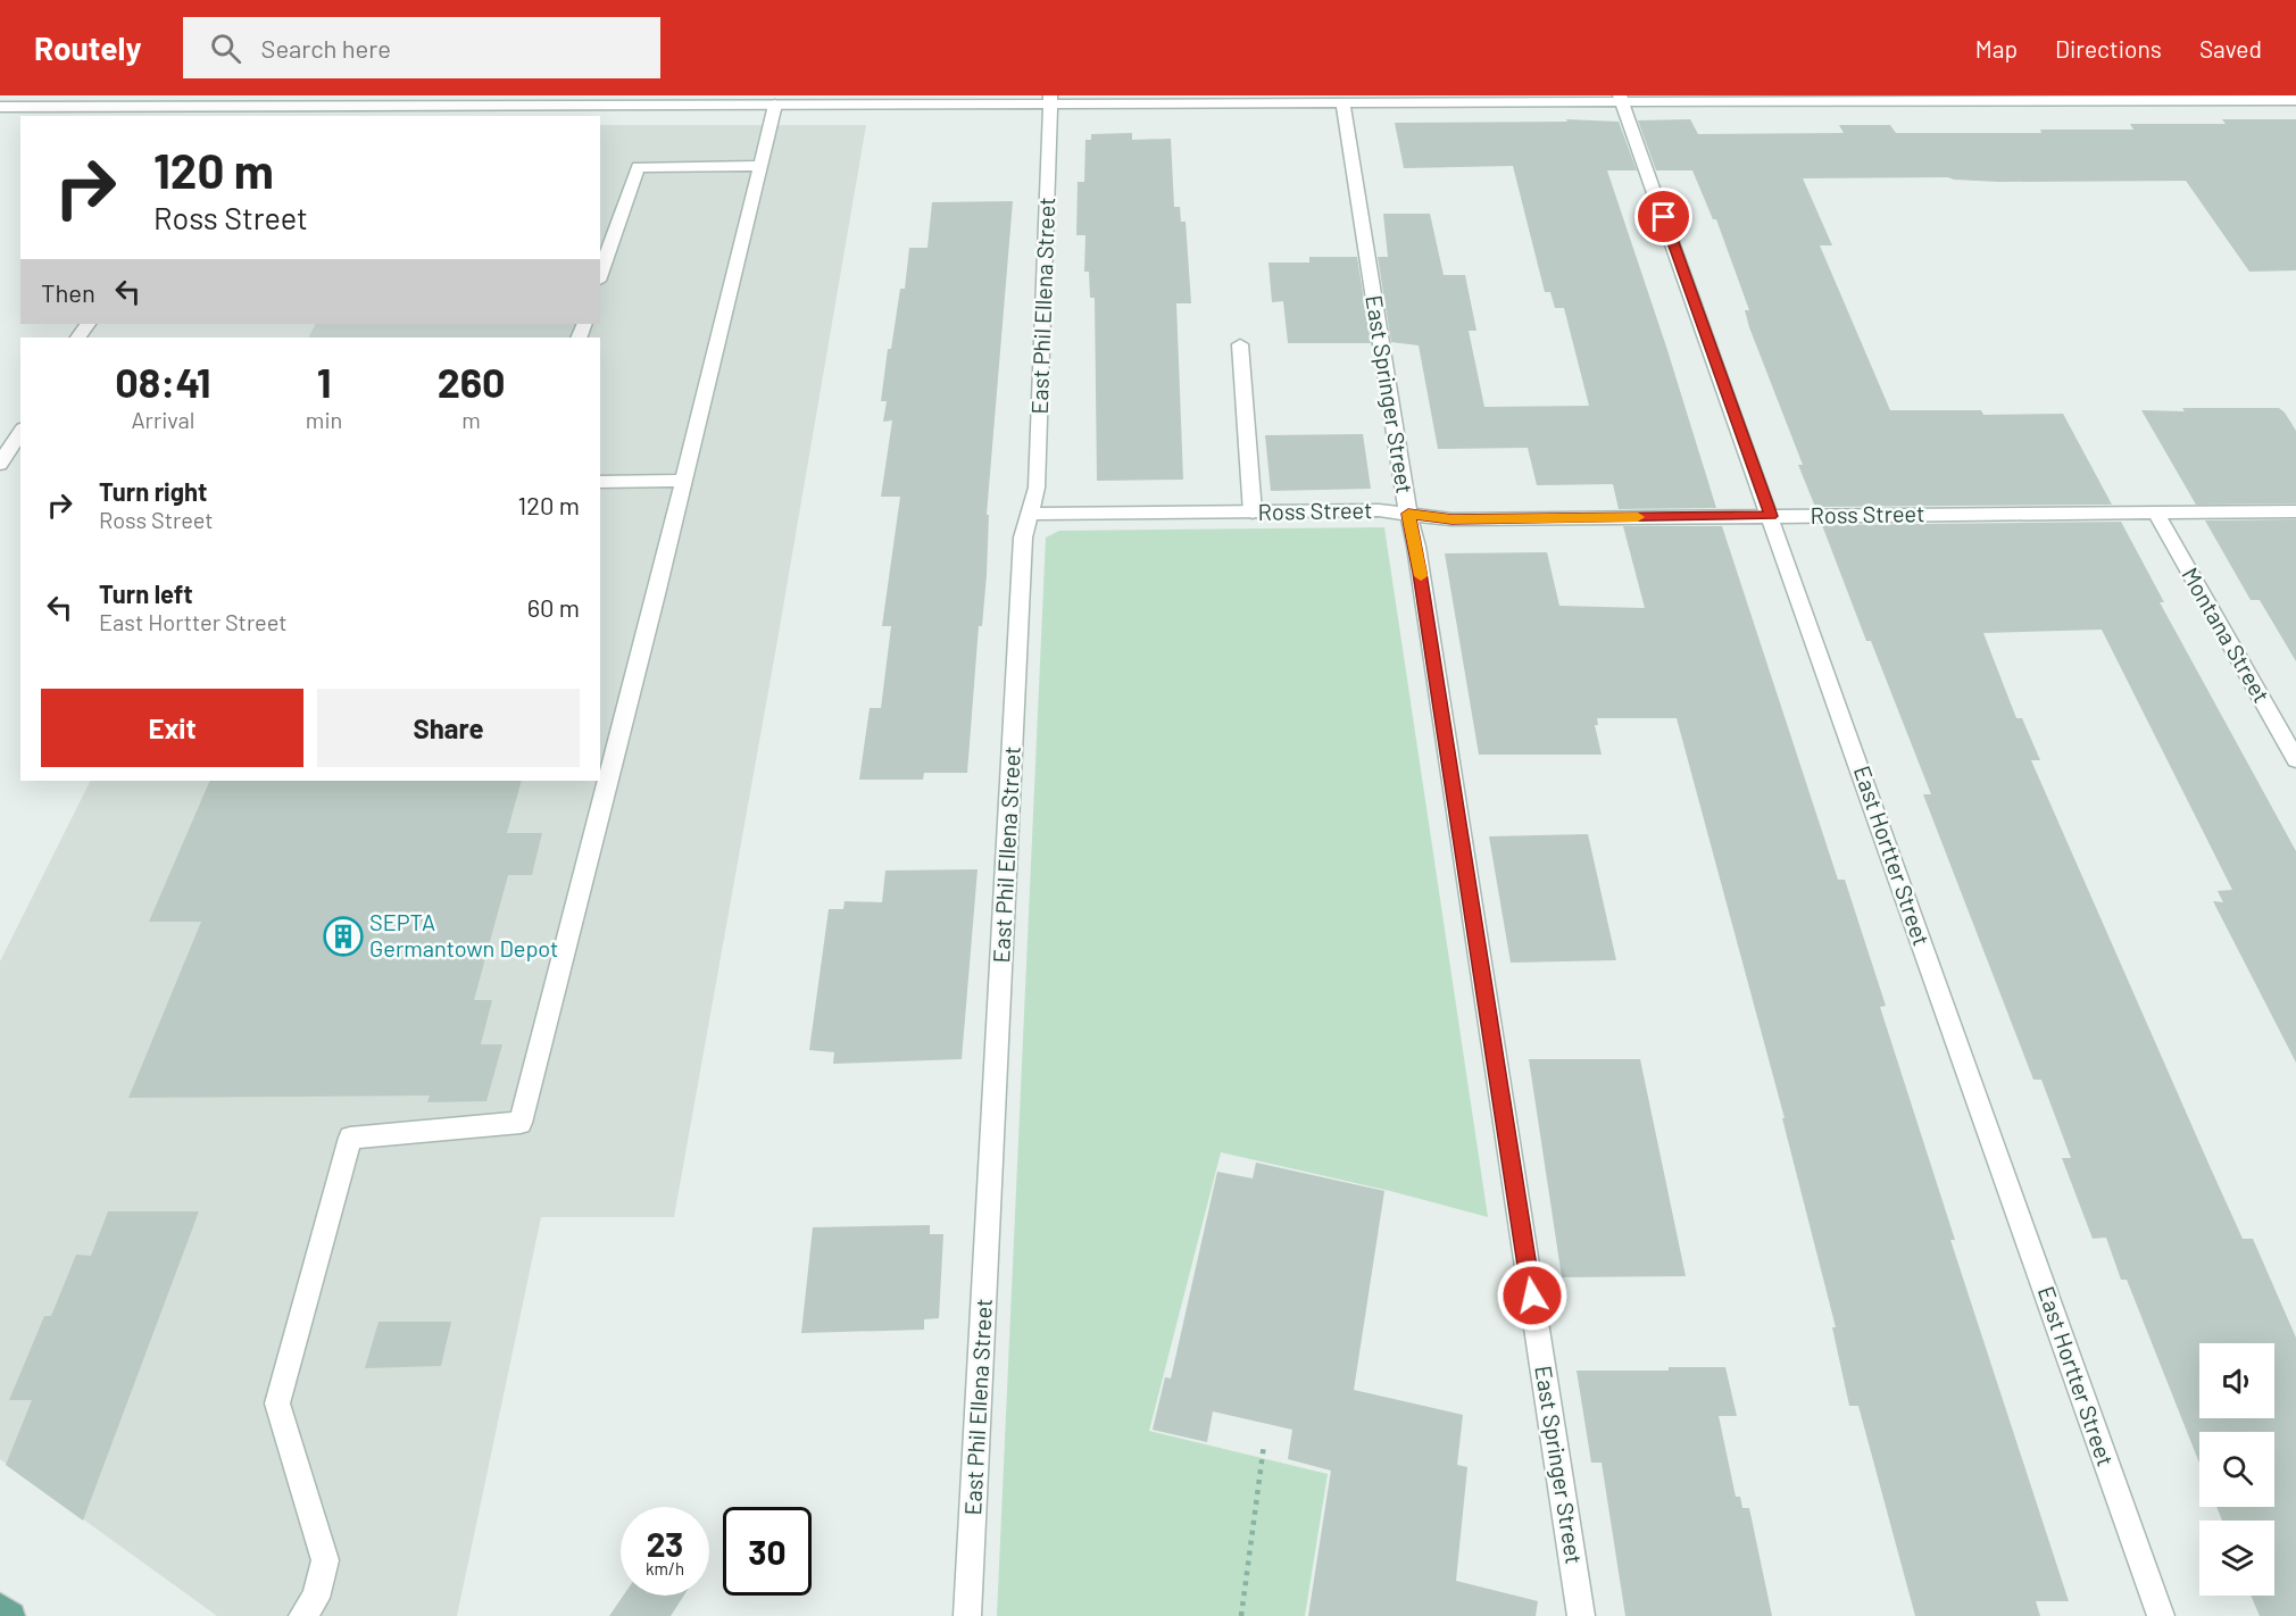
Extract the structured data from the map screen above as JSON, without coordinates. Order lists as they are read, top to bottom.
{
  "streets": {
    "street": [
      "East Phil Ellena Street",
      "East Springer Street",
      "Ross Street",
      "Montana Street",
      "East Hortter Street"
    ]
  },
  "crossings": [
    ["East Phil Ellena Street", "Ross Street"],
    ["East Springer Street", "Ross Street"],
    ["Ross Street", "Montana Street"],
    ["Ross Street", "East Hortter Street"]
  ],
  "places": {
    "building": ["SEPTA Germantown Depot"]
  },
  "page": {
    "header": "Routely",
    "search": "Search here",
    "nav": ["Map", "Directions", "Saved"],
    "turn": ["120 m", "Ross Street"],
    "then": "Then",
    "eta": [
      "08:41",
      "Arrival",
      "1",
      "min",
      "260",
      "m"
    ],
    "list": [
      {
        "name": "Turn right",
        "note": "Ross Street",
        "value": "120 m"
      },
      {
        "name": "Turn left",
        "note": "East Hortter Street",
        "value": "60 m"
      }
    ],
    "buttons": ["Exit", "Share"],
    "speed": "23 km/h",
    "limit": "30"
  }
}
